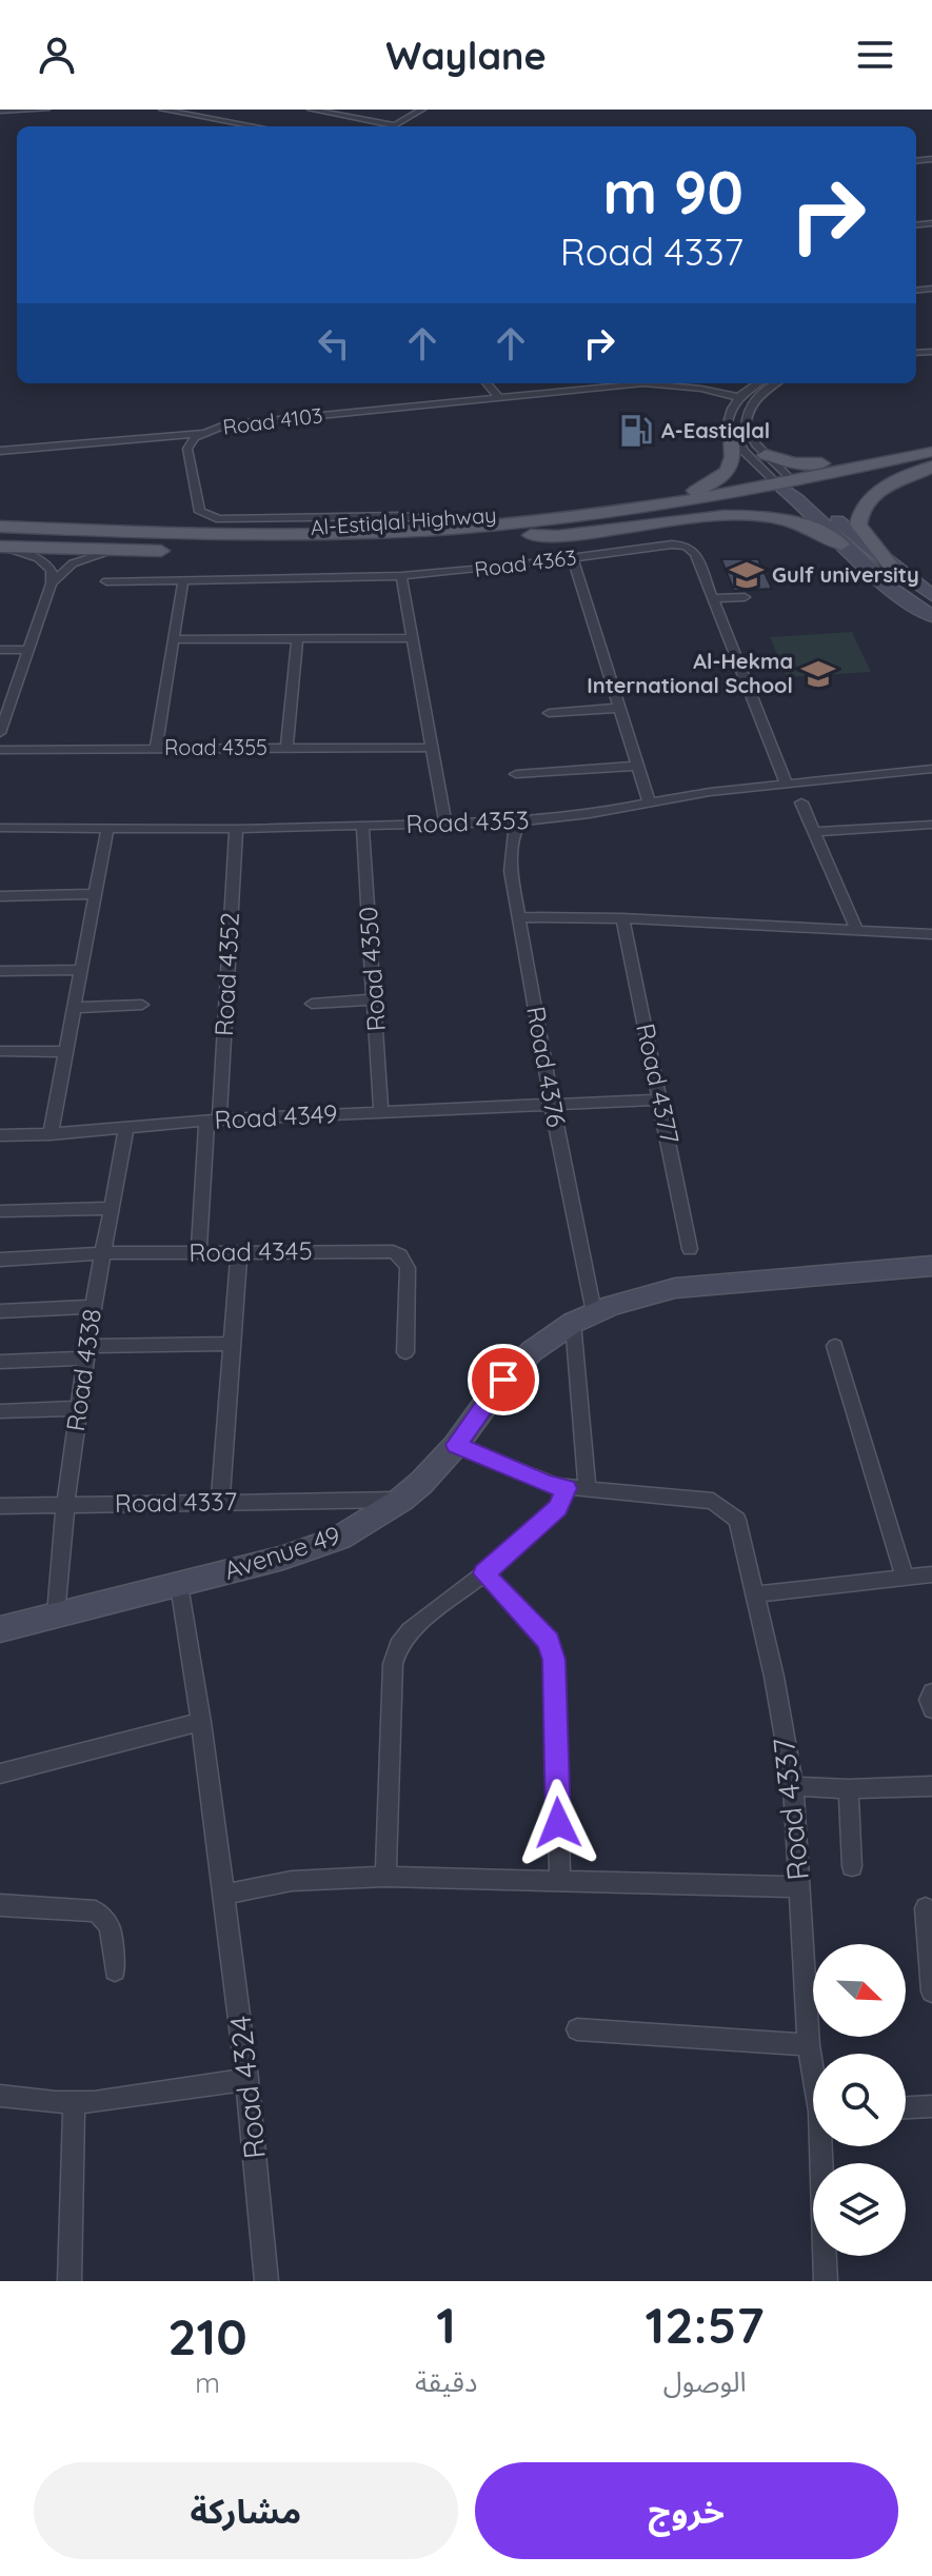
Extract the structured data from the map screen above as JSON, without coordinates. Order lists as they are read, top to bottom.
{
  "streets": {
    "main road": ["Al-Estiqlal Highway"],
    "street": [
      "Road 4103",
      "Road 4363",
      "Road 4355",
      "Road 4353",
      "Road 4350",
      "Road 4352",
      "Road 4376",
      "Road 4377",
      "Road 4349",
      "Road 4345",
      "Road 4338",
      "Road 4337",
      "Avenue 49",
      "Road 4324"
    ]
  },
  "crossings": [
    ["Road 4103", "Al-Estiqlal Highway"],
    ["Road 4363", "Road 4353"],
    ["Road 4353", "Road 4350"],
    ["Road 4353", "Road 4352"],
    ["Road 4353", "Road 4376"],
    ["Road 4350", "Road 4349"],
    ["Road 4352", "Road 4349"],
    ["Road 4352", "Road 4345"],
    ["Road 4376", "Road 4349"],
    ["Road 4376", "Road 4337"],
    ["Road 4376", "Avenue 49"],
    ["Road 4377", "Road 4349"],
    ["Road 4349", "Road 4338"],
    ["Road 4345", "Road 4338"],
    ["Road 4338", "Road 4337"],
    ["Road 4338", "Avenue 49"],
    ["Road 4337", "Avenue 49"],
    ["Avenue 49", "Road 4324"]
  ],
  "places": {
    "fuel station": ["A-Eastiqlal"],
    "school or university": ["Gulf university", "Al-Hekma International School"]
  },
  "north": "bottom right",
  "page": {
    "header": "Waylane",
    "turn": ["90 m", "Road 4337"],
    "eta": [
      "12:57",
      "الوصول",
      "1",
      "دقيقة",
      "210",
      "m"
    ],
    "buttons": ["خروج", "مشاركة"]
  }
}
